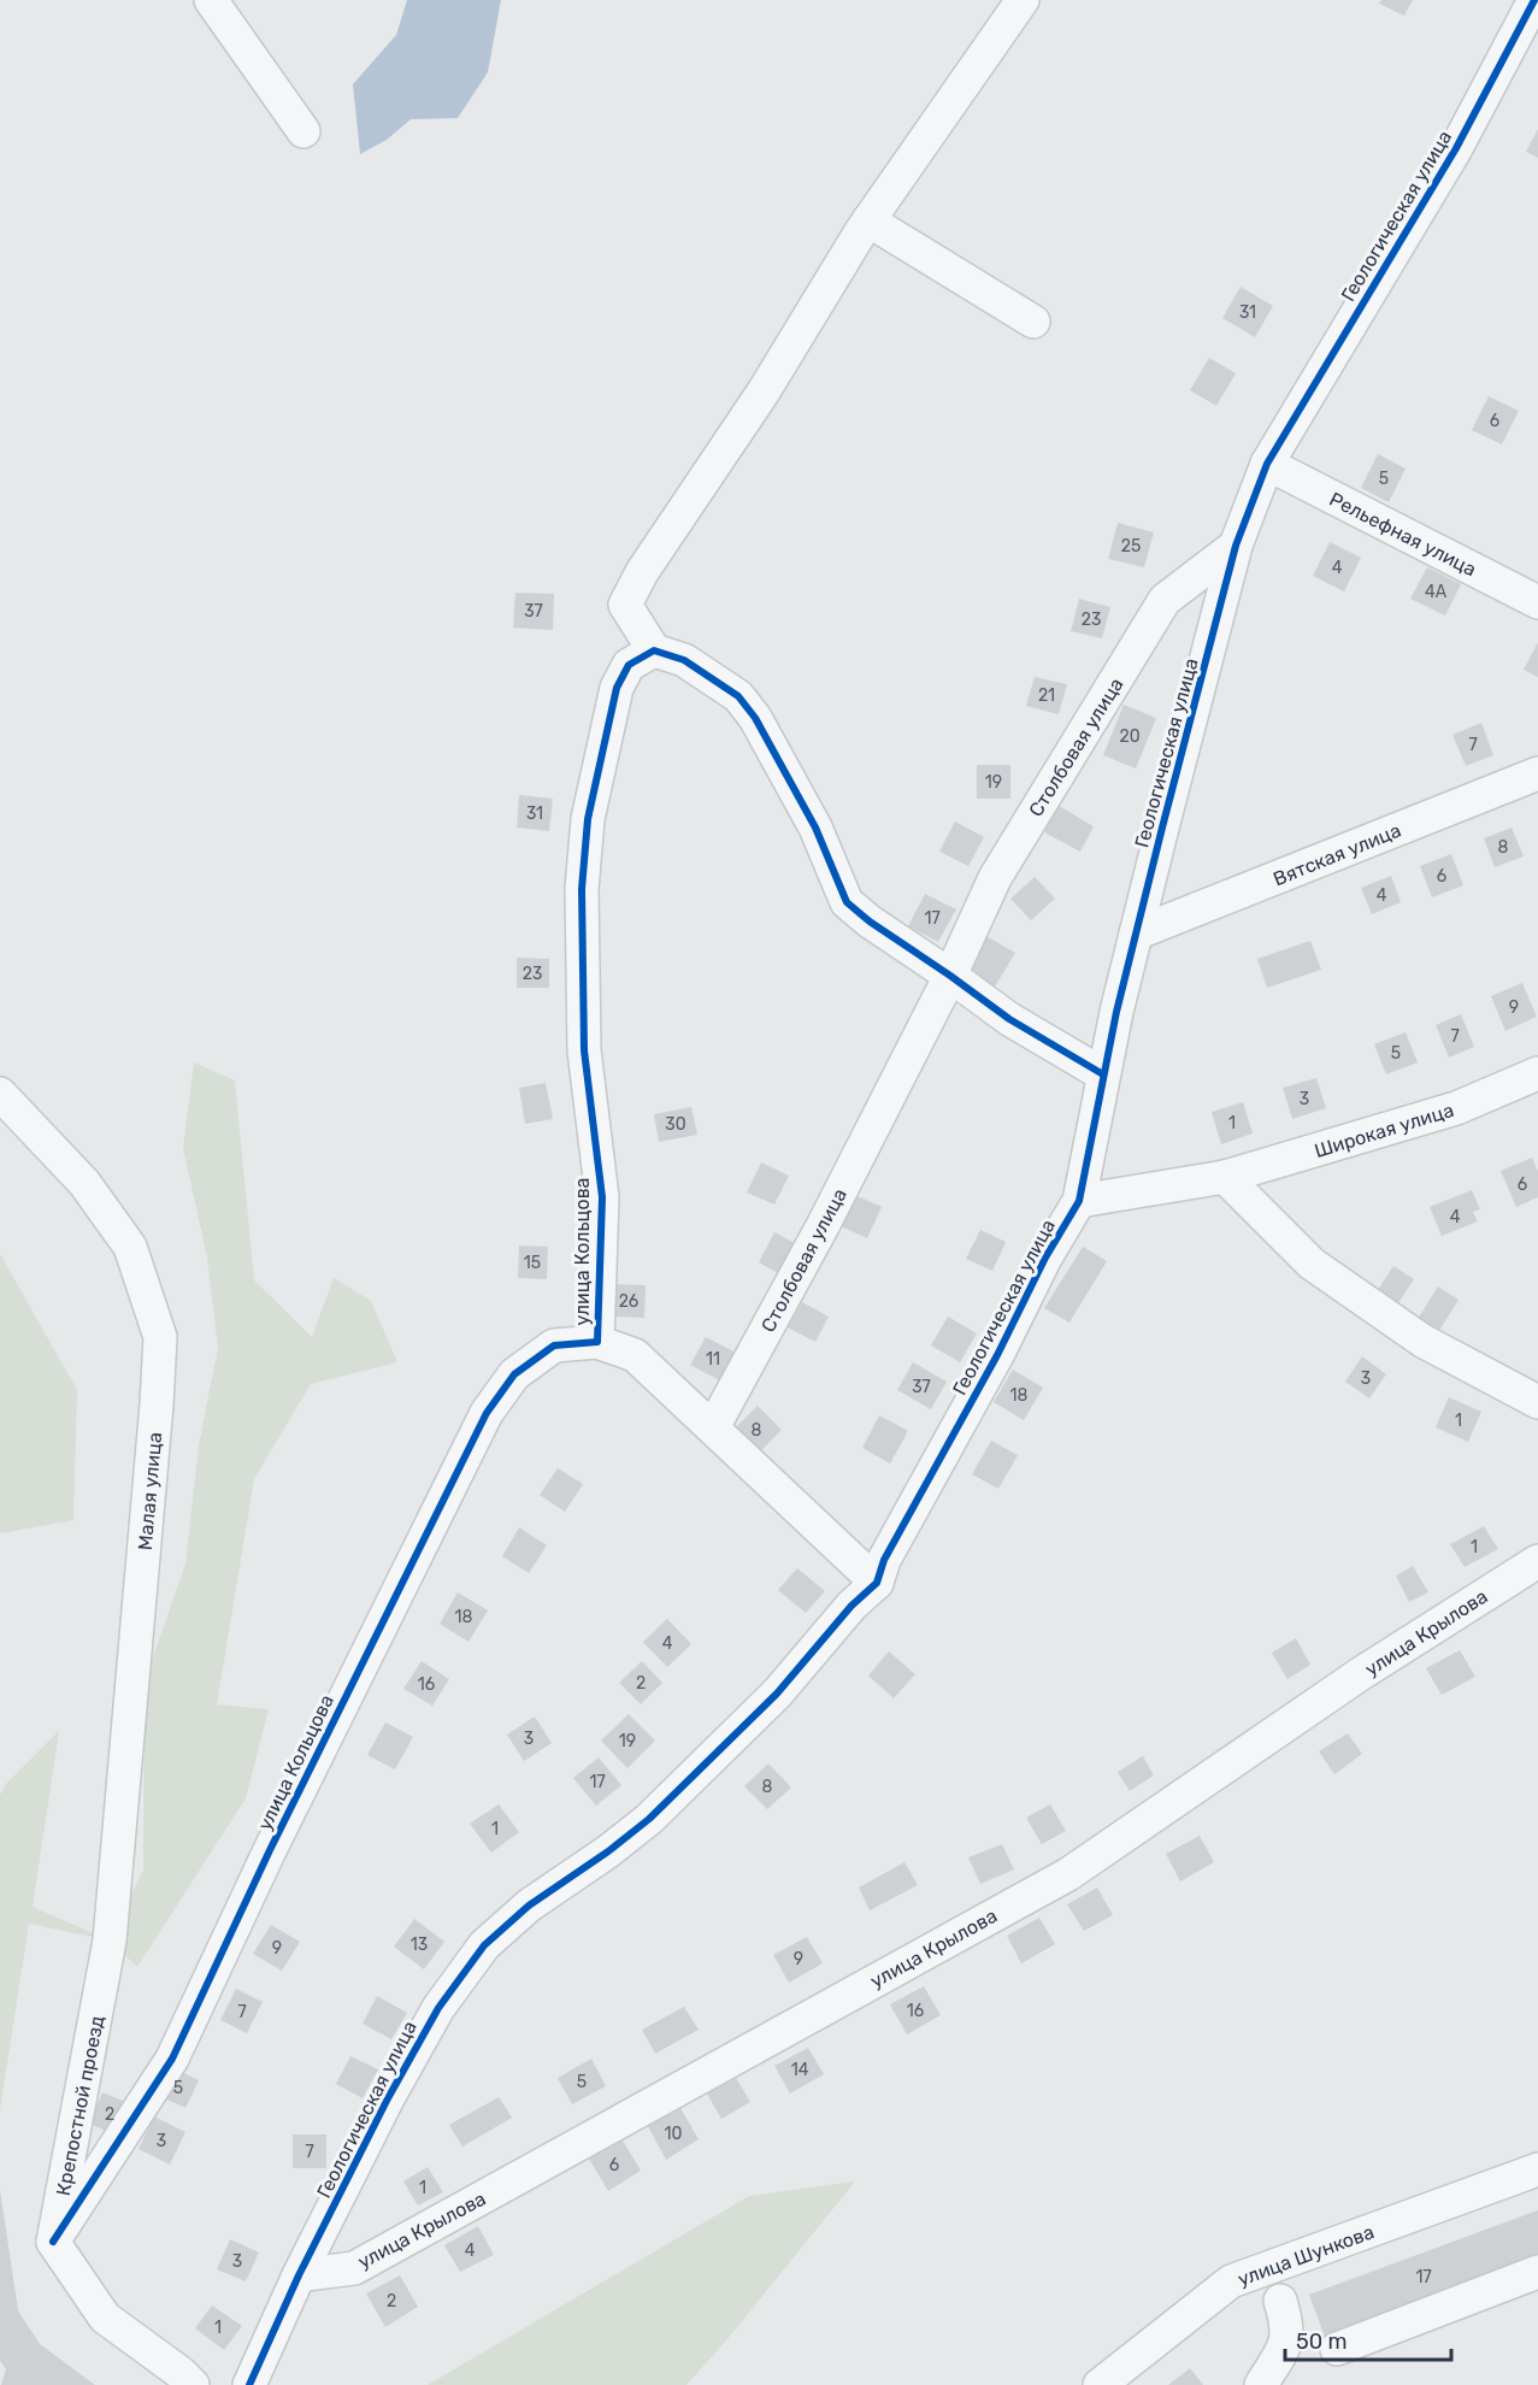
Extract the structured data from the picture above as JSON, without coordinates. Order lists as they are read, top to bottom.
{
  "streets": {
    "street": [
      "Геологическая улица",
      "Рельефная улица",
      "Столбовая улица",
      "Вятская улица",
      "Широкая улица",
      "улица Кольцова",
      "Малая улица",
      "улица Крылова",
      "Крепостной проезд",
      "улица Шункова"
    ]
  },
  "crossings": [
    ["Геологическая улица", "Рельефная улица"],
    ["Геологическая улица", "Столбовая улица"],
    ["Геологическая улица", "Вятская улица"],
    ["Геологическая улица", "Широкая улица"],
    ["Геологическая улица", "улица Крылова"],
    ["улица Кольцова", "Крепостной проезд"],
    ["Малая улица", "Крепостной проезд"]
  ],
  "house_numbers": [
    "31",
    "6",
    "5",
    "25",
    "4",
    "4А",
    "37",
    "23",
    "21",
    "20",
    "7",
    "19",
    "31",
    "8",
    "6",
    "4",
    "17",
    "23",
    "9",
    "7",
    "5",
    "3",
    "1",
    "30",
    "6",
    "4",
    "15",
    "26",
    "11",
    "3",
    "37",
    "18",
    "1",
    "8",
    "1",
    "18",
    "4",
    "2",
    "16",
    "3",
    "19",
    "17",
    "8",
    "1",
    "13",
    "9",
    "9",
    "16",
    "7",
    "14",
    "5",
    "5",
    "2",
    "10",
    "3",
    "7",
    "6",
    "1",
    "4",
    "3",
    "17",
    "2",
    "1"
  ],
  "scale_bar": "50 m"
}
